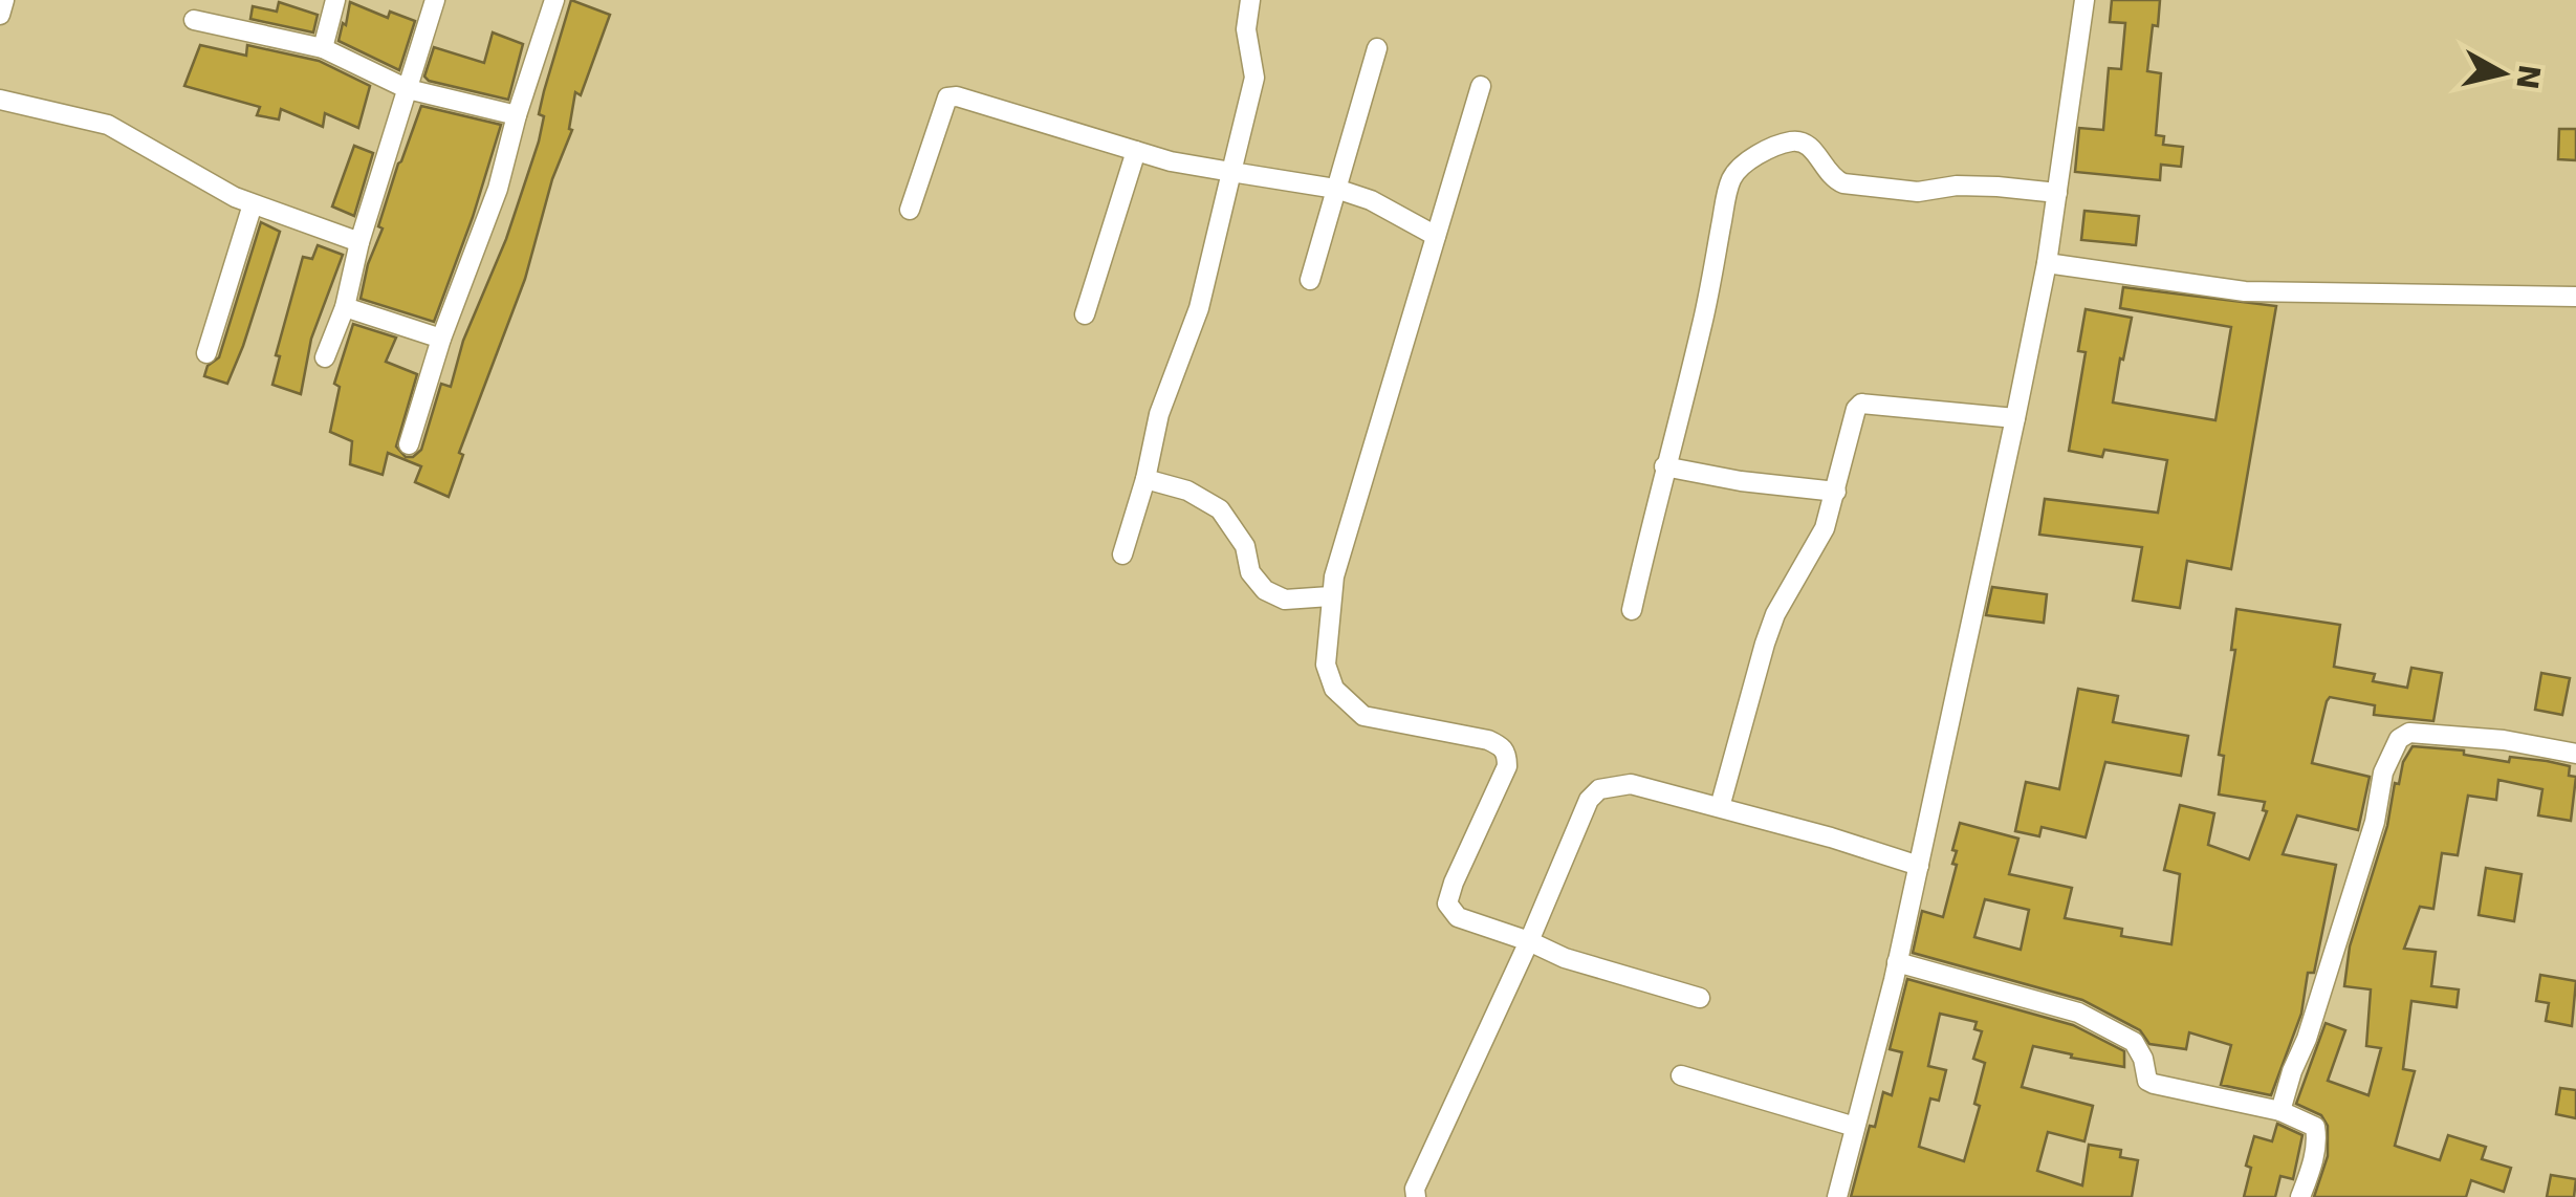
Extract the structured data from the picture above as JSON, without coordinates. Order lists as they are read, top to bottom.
{
  "north": "right"
}
